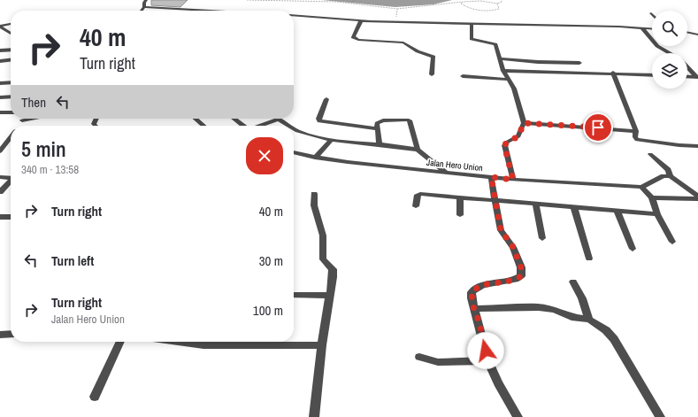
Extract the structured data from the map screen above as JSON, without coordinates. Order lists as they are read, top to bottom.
{
  "streets": {
    "street": ["Jalan Hero Union"]
  },
  "page": {
    "turn": ["40 m", "Turn right"],
    "then": "Then",
    "heading": ["5 min", "340 m · 13:58"],
    "list": [
      {
        "name": "Turn right",
        "value": "40 m"
      },
      {
        "name": "Turn left",
        "value": "30 m"
      },
      {
        "name": "Turn right",
        "note": "Jalan Hero Union",
        "value": "100 m"
      }
    ]
  }
}
